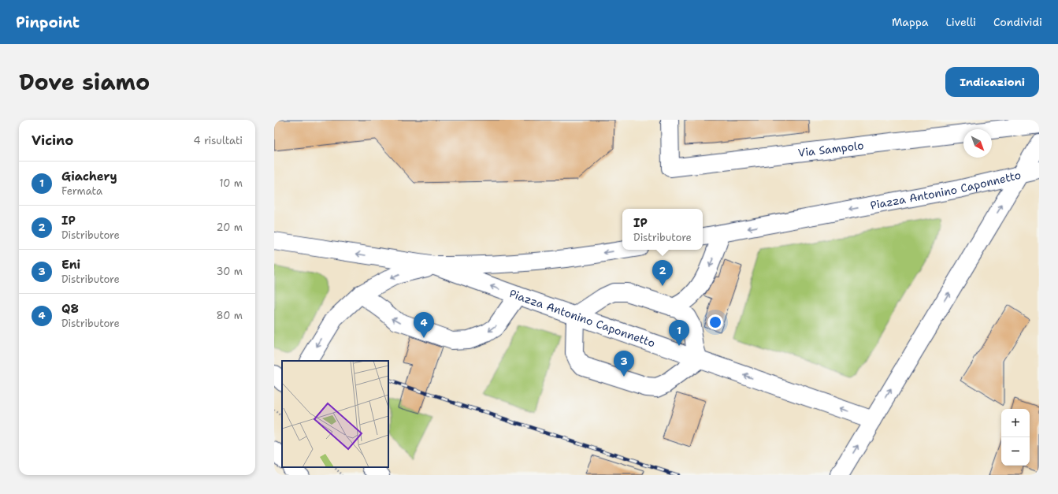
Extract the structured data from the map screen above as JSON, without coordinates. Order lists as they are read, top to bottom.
{
  "streets": {
    "street": ["Via Sampolo", "Piazza Antonino Caponnetto"]
  },
  "north": "bottom right",
  "page": {
    "header": "Pinpoint",
    "nav": ["Mappa", "Livelli", "Condividi"],
    "title": "Dove siamo",
    "buttons": "Indicazioni",
    "heading": ["Vicino", "4 risultati"],
    "list": [
      {
        "mark": "1",
        "name": "Giachery",
        "note": "Fermata",
        "value": "10 m"
      },
      {
        "mark": "2",
        "name": "IP",
        "note": "Distributore",
        "value": "20 m"
      },
      {
        "mark": "3",
        "name": "Eni",
        "note": "Distributore",
        "value": "30 m"
      },
      {
        "mark": "4",
        "name": "Q8",
        "note": "Distributore",
        "value": "80 m"
      }
    ],
    "popup": ["IP", "Distributore"],
    "pins": [
      "2",
      "4",
      "1",
      "3"
    ],
    "map_buttons": ["+", "−"]
  }
}
